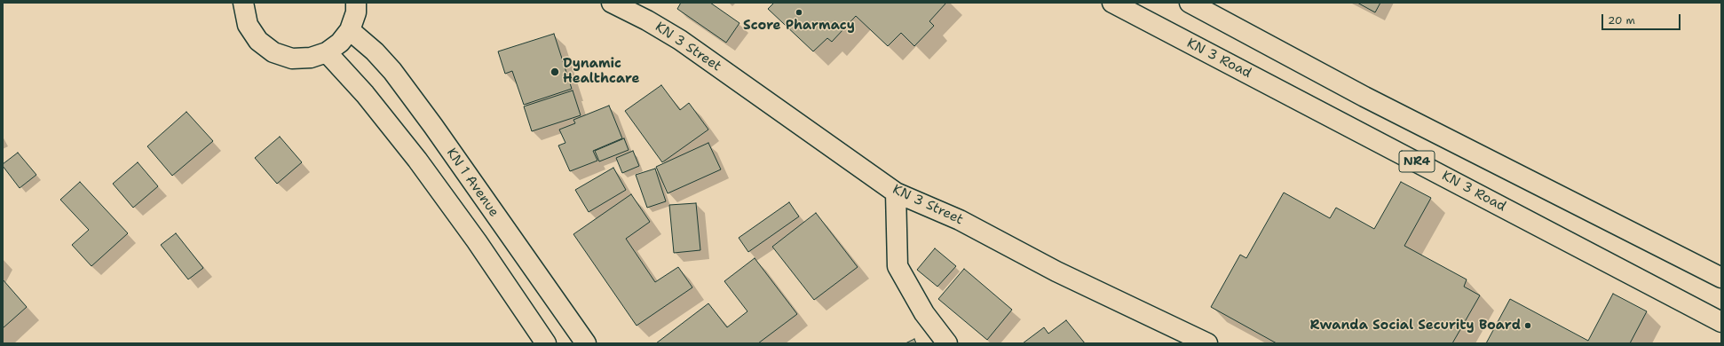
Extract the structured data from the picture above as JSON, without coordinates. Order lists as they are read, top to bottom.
{
  "streets": {
    "main road": [
      "KN 3 Street",
      "KN 3 Road",
      "NR4",
      "KN 1 Avenue"
    ]
  },
  "places": ["Score Pharmacy", "Dynamic Healthcare", "Rwanda Social Security Board"],
  "scale_bar": "20 m"
}
